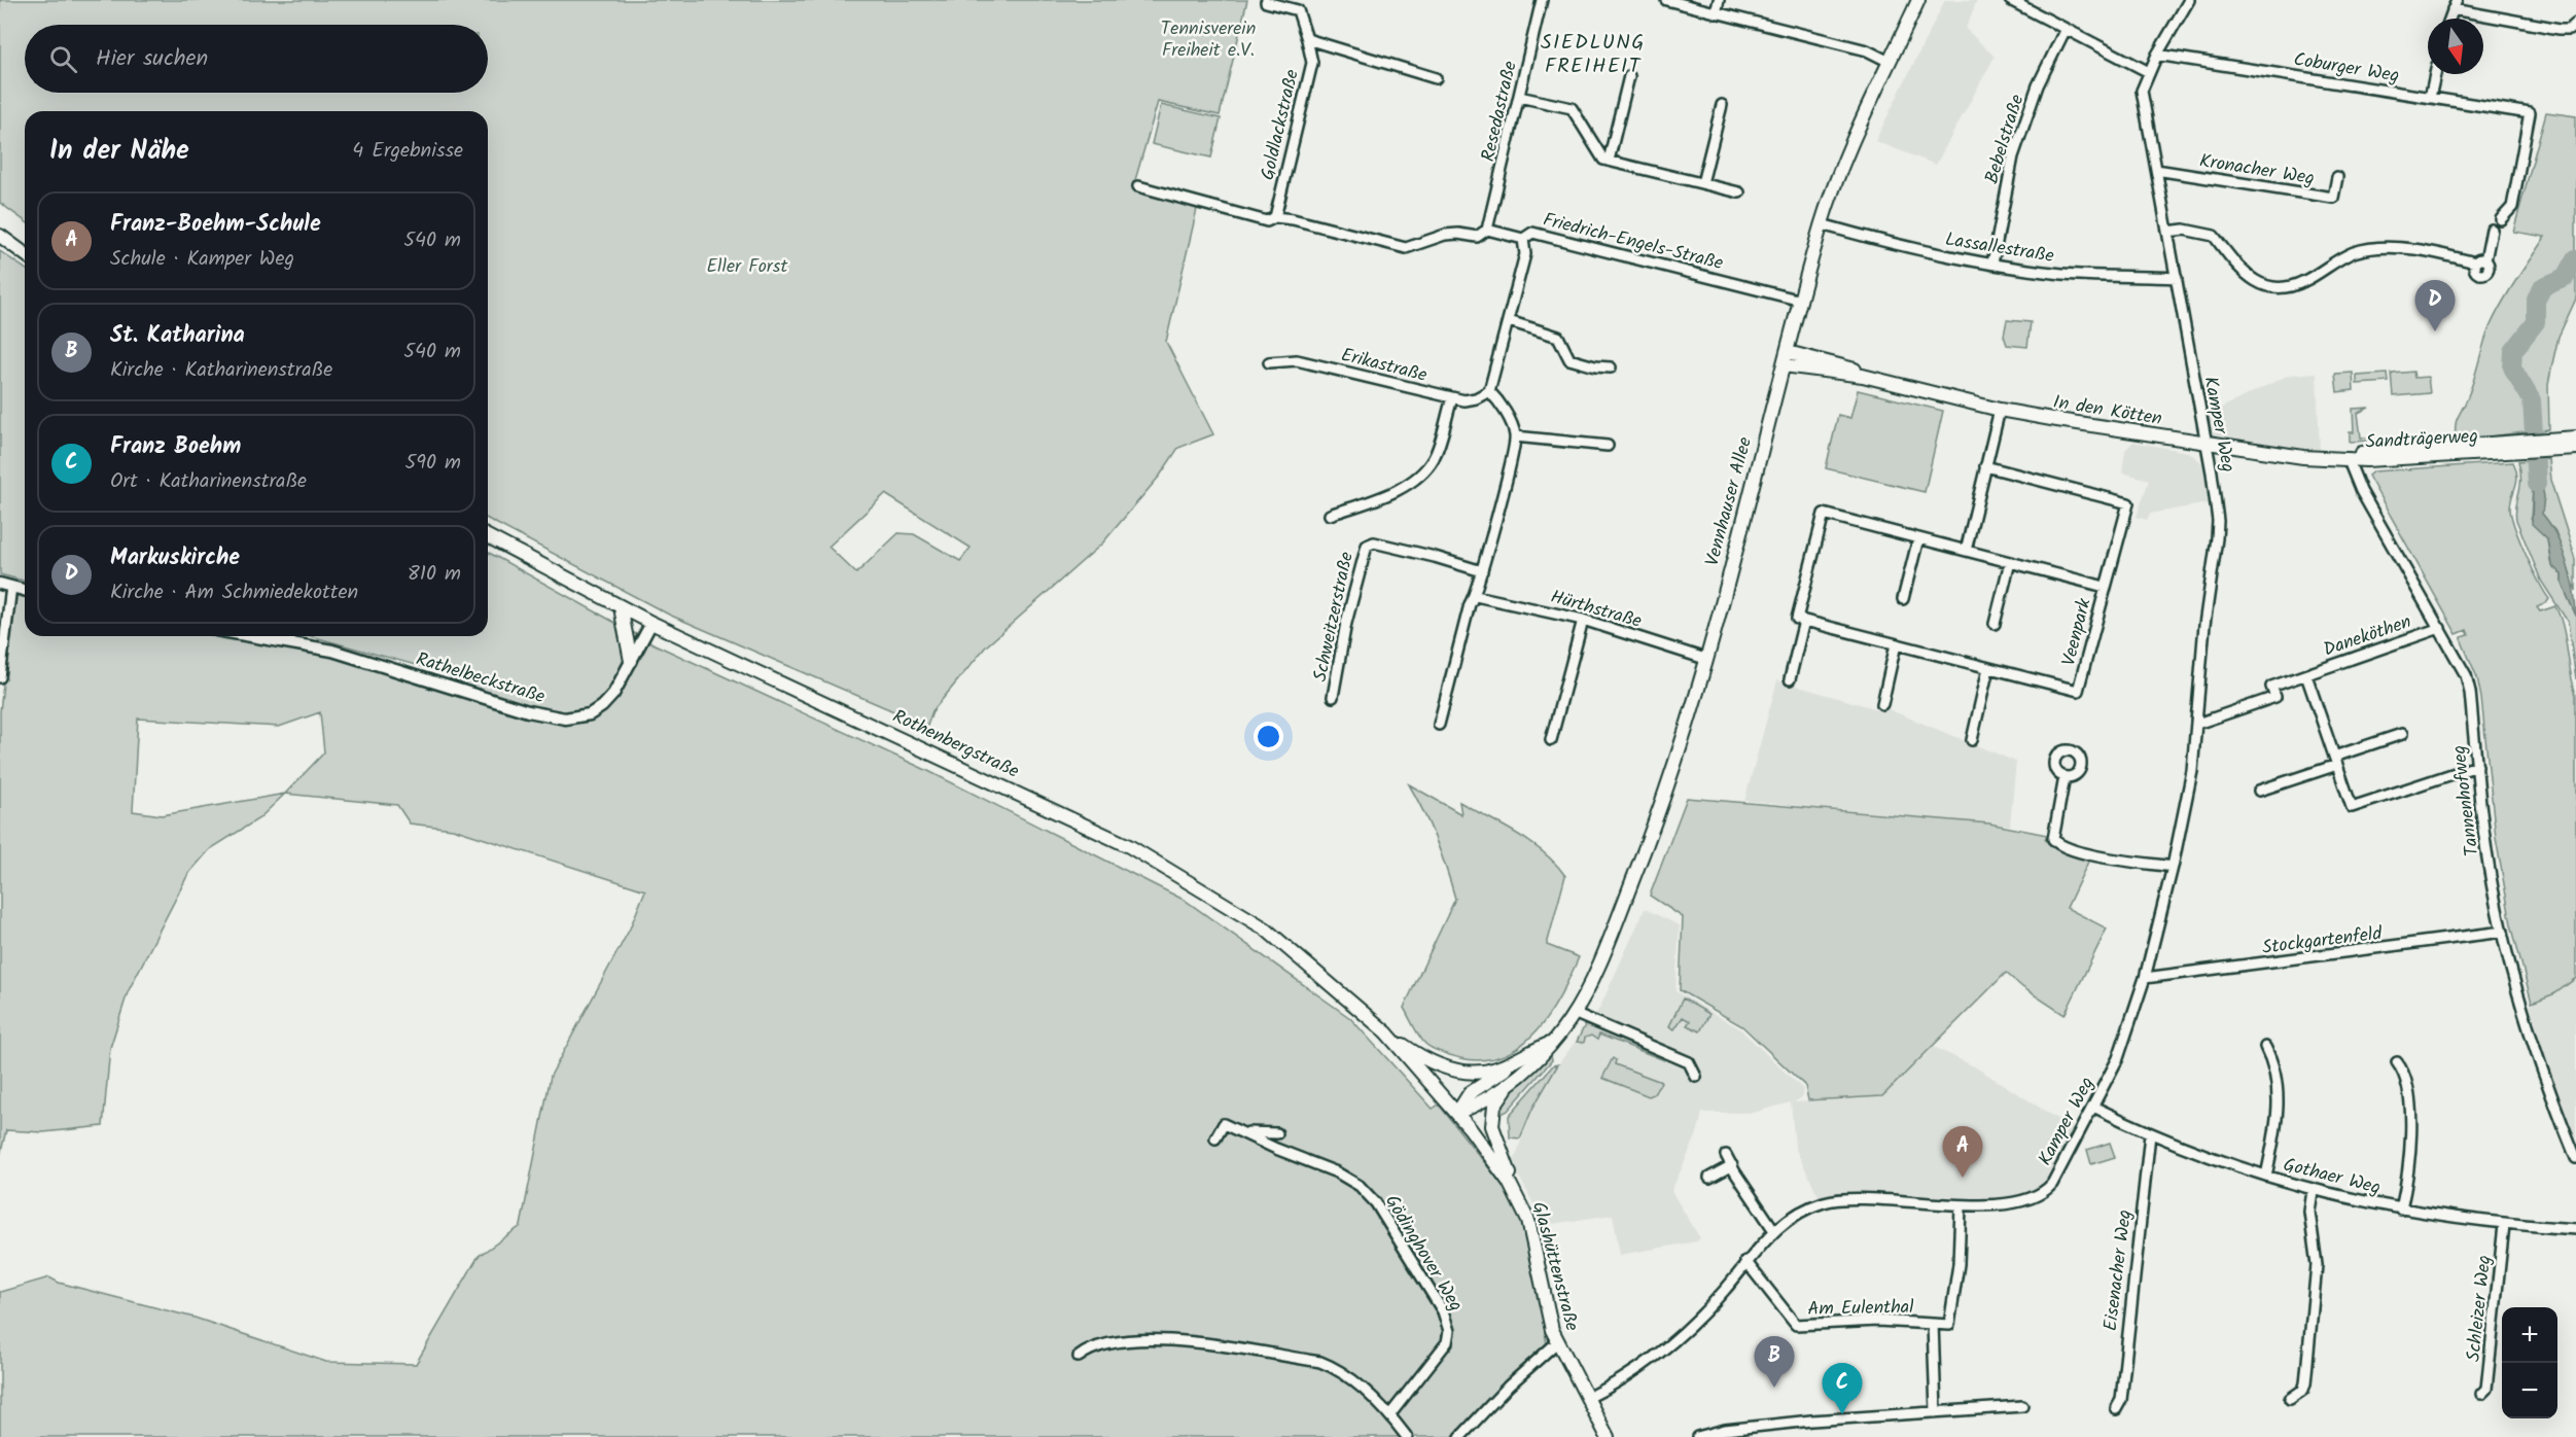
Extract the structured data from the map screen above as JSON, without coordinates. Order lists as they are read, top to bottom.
{
  "streets": {
    "main road": [
      "In den Kötten",
      "Sandträgerweg",
      "Vennhauser Allee",
      "Rothenbergstraße",
      "Glashüttenstraße"
    ],
    "street": [
      "Coburger Weg",
      "Resedastraße",
      "Goldlackstraße",
      "Bebelstraße",
      "Kronacher Weg",
      "Friedrich-Engels-Straße",
      "Lassallestraße",
      "Erikastraße",
      "Kamper Weg",
      "Hürthstraße",
      "Schweitzerstraße",
      "Veenpark",
      "Daneköthen",
      "Rathelbeckstraße",
      "Tannenhofweg",
      "Stockgartenfeld",
      "Gothaer Weg",
      "Gödinghover Weg",
      "Eisenacher Weg",
      "Am Eulenthal",
      "Schleizer Weg"
    ]
  },
  "crossings": [
    ["Coburger Weg", "Kamper Weg"],
    ["Resedastraße", "Friedrich-Engels-Straße"],
    ["Goldlackstraße", "Friedrich-Engels-Straße"],
    ["Bebelstraße", "Lassallestraße"],
    ["Kronacher Weg", "Kamper Weg"],
    ["Friedrich-Engels-Straße", "Vennhauser Allee"],
    ["Lassallestraße", "Kamper Weg"],
    ["Lassallestraße", "Vennhauser Allee"],
    ["In den Kötten", "Kamper Weg"],
    ["In den Kötten", "Sandträgerweg"],
    ["In den Kötten", "Vennhauser Allee"],
    ["In den Kötten", "Tannenhofweg"],
    ["Kamper Weg", "Daneköthen"],
    ["Kamper Weg", "Stockgartenfeld"],
    ["Kamper Weg", "Gothaer Weg"],
    ["Kamper Weg", "Glashüttenstraße"],
    ["Kamper Weg", "Am Eulenthal"],
    ["Sandträgerweg", "Tannenhofweg"],
    ["Vennhauser Allee", "Hürthstraße"],
    ["Vennhauser Allee", "Rothenbergstraße"],
    ["Vennhauser Allee", "Glashüttenstraße"],
    ["Daneköthen", "Tannenhofweg"],
    ["Rathelbeckstraße", "Rothenbergstraße"],
    ["Rothenbergstraße", "Glashüttenstraße"],
    ["Tannenhofweg", "Stockgartenfeld"],
    ["Gothaer Weg", "Eisenacher Weg"],
    ["Gothaer Weg", "Schleizer Weg"]
  ],
  "districts": ["SIEDLUNG FREIHEIT"],
  "parks": ["Tennisverein Freiheit e.V.", "Eller Forst"],
  "north": "bottom",
  "page": {
    "search": "Hier suchen",
    "heading": ["In der Nähe", "4 Ergebnisse"],
    "list": [
      {
        "mark": "A",
        "name": "Franz-Boehm-Schule",
        "note": "Schule · Kamper Weg",
        "value": "540 m"
      },
      {
        "mark": "B",
        "name": "St. Katharina",
        "note": "Kirche · Katharinenstraße",
        "value": "540 m"
      },
      {
        "mark": "C",
        "name": "Franz Boehm",
        "note": "Ort · Katharinenstraße",
        "value": "590 m"
      },
      {
        "mark": "D",
        "name": "Markuskirche",
        "note": "Kirche · Am Schmiedekotten",
        "value": "810 m"
      }
    ],
    "pins": [
      "D",
      "A",
      "B",
      "C"
    ],
    "map_buttons": ["+", "−"]
  }
}
